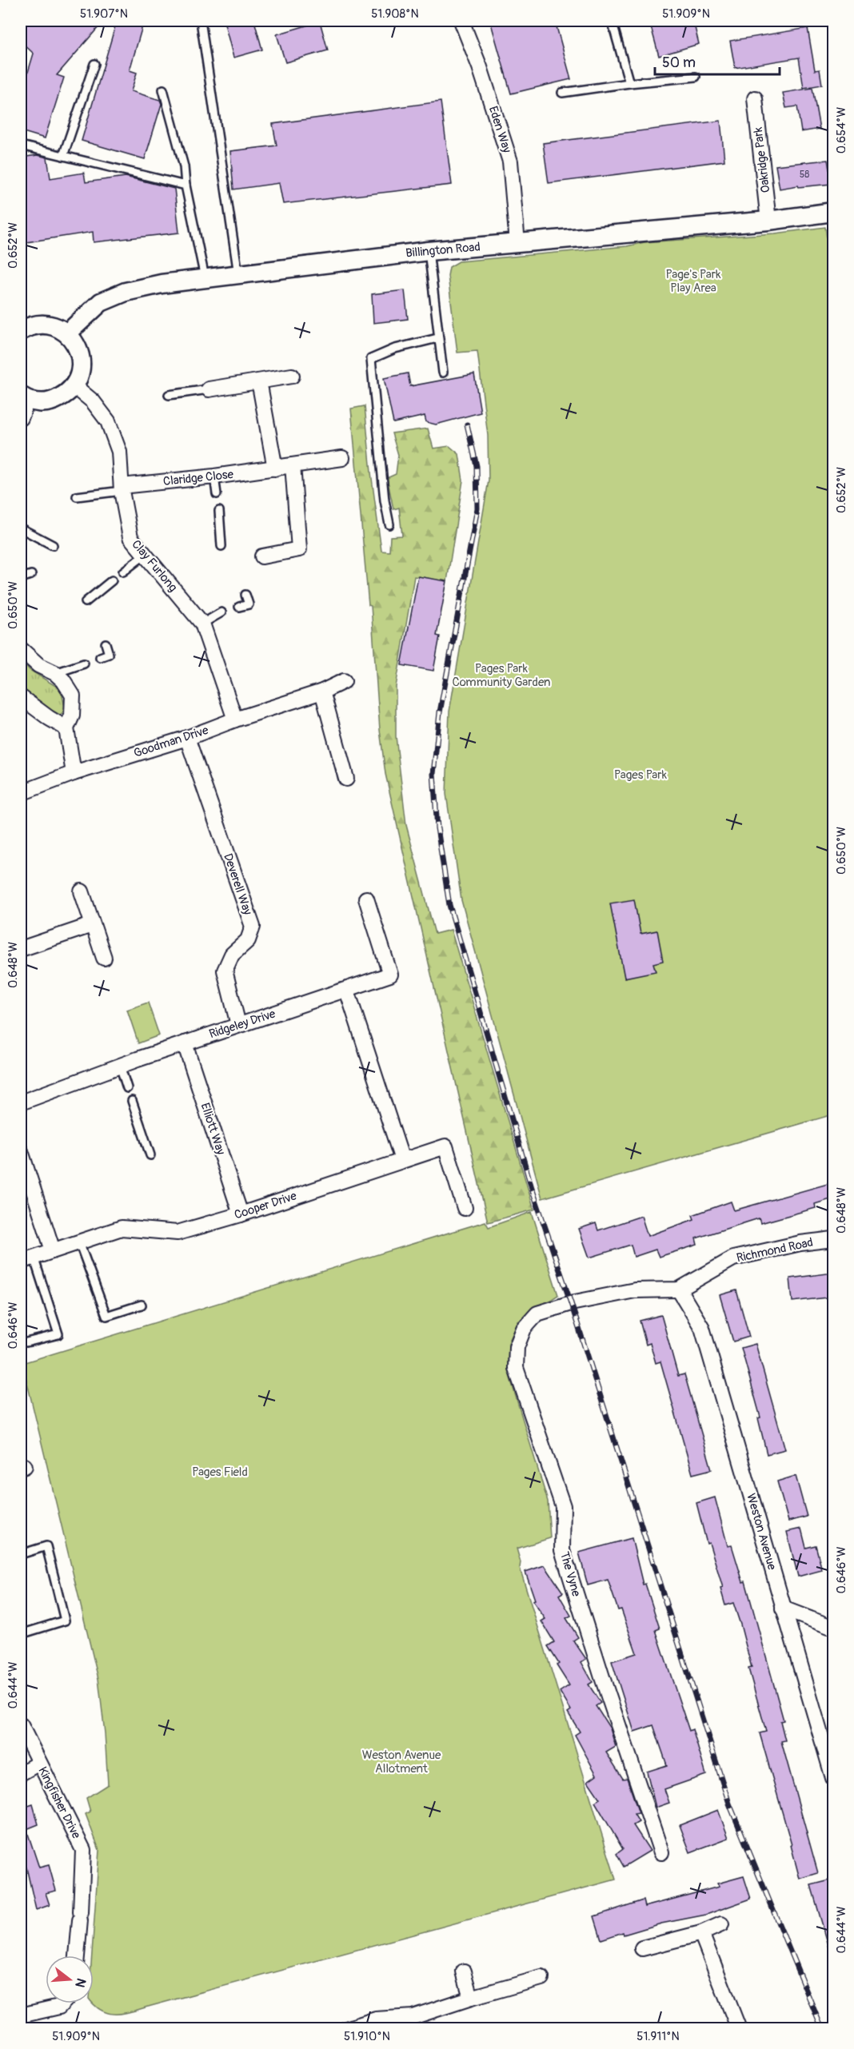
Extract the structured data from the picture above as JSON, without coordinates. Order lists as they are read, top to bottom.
{
  "streets": {
    "street": [
      "Eden Way",
      "Oakridge Park",
      "Billington Road",
      "Claridge Close",
      "Clay Furlong",
      "Goodman Drive",
      "Deverell Way",
      "Ridgeley Drive",
      "Elliott Way",
      "Cooper Drive",
      "Richmond Road",
      "Weston Avenue",
      "The Vyne",
      "Kingfisher Drive"
    ]
  },
  "crossings": [
    ["Eden Way", "Billington Road"],
    ["Oakridge Park", "Billington Road"],
    ["Claridge Close", "Clay Furlong"],
    ["Clay Furlong", "Goodman Drive"],
    ["Goodman Drive", "Deverell Way"],
    ["Deverell Way", "Ridgeley Drive"],
    ["Ridgeley Drive", "Elliott Way"],
    ["Elliott Way", "Cooper Drive"],
    ["Richmond Road", "Weston Avenue"],
    ["Richmond Road", "The Vyne"]
  ],
  "parks": [
    "Page's Park Play Area",
    "Pages Park Community Garden",
    "Pages Park",
    "Pages Field",
    "Weston Avenue Allotment"
  ],
  "house_numbers": ["58"],
  "scale_bar": "50 m",
  "north": "right",
  "coordinates": [
    "51.907°N",
    "51.908°N",
    "51.909°N",
    "0.654°W",
    "0.652°W",
    "0.650°W",
    "0.648°W",
    "0.646°W",
    "0.644°W",
    "51.910°N",
    "51.911°N"
  ]
}
